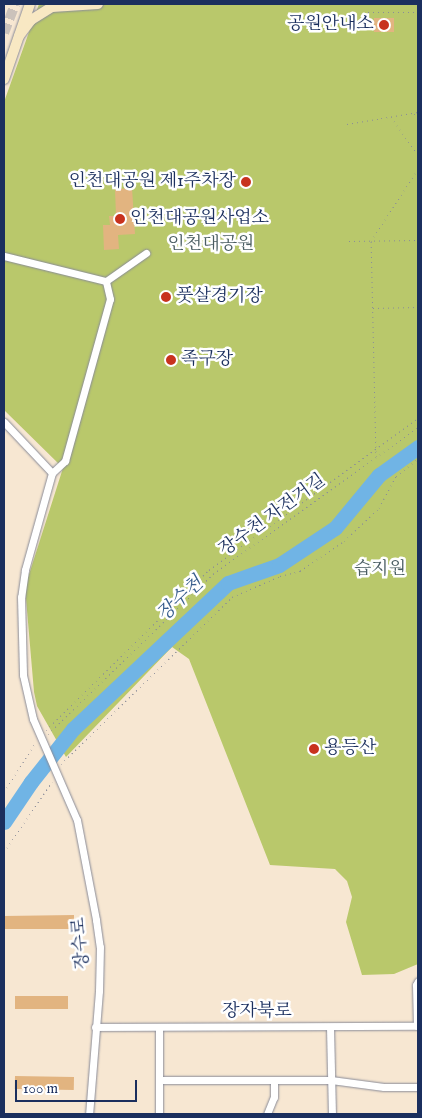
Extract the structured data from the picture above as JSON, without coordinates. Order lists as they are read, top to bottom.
{
  "streets": {
    "street": ["장수로", "장자북로"],
    "path": ["장수천 자전거길"]
  },
  "crossings": [
    ["장수천 자전거길", "장수로"],
    ["장수로", "장자북로"]
  ],
  "water": ["장수천"],
  "parks": ["인천대공원", "습지원"],
  "places": [
    "공원안내소",
    "인천대공원 제1주차장",
    "인천대공원사업소",
    "풋살경기장",
    "족구장",
    "용등산"
  ],
  "scale_bar": "100 m"
}
